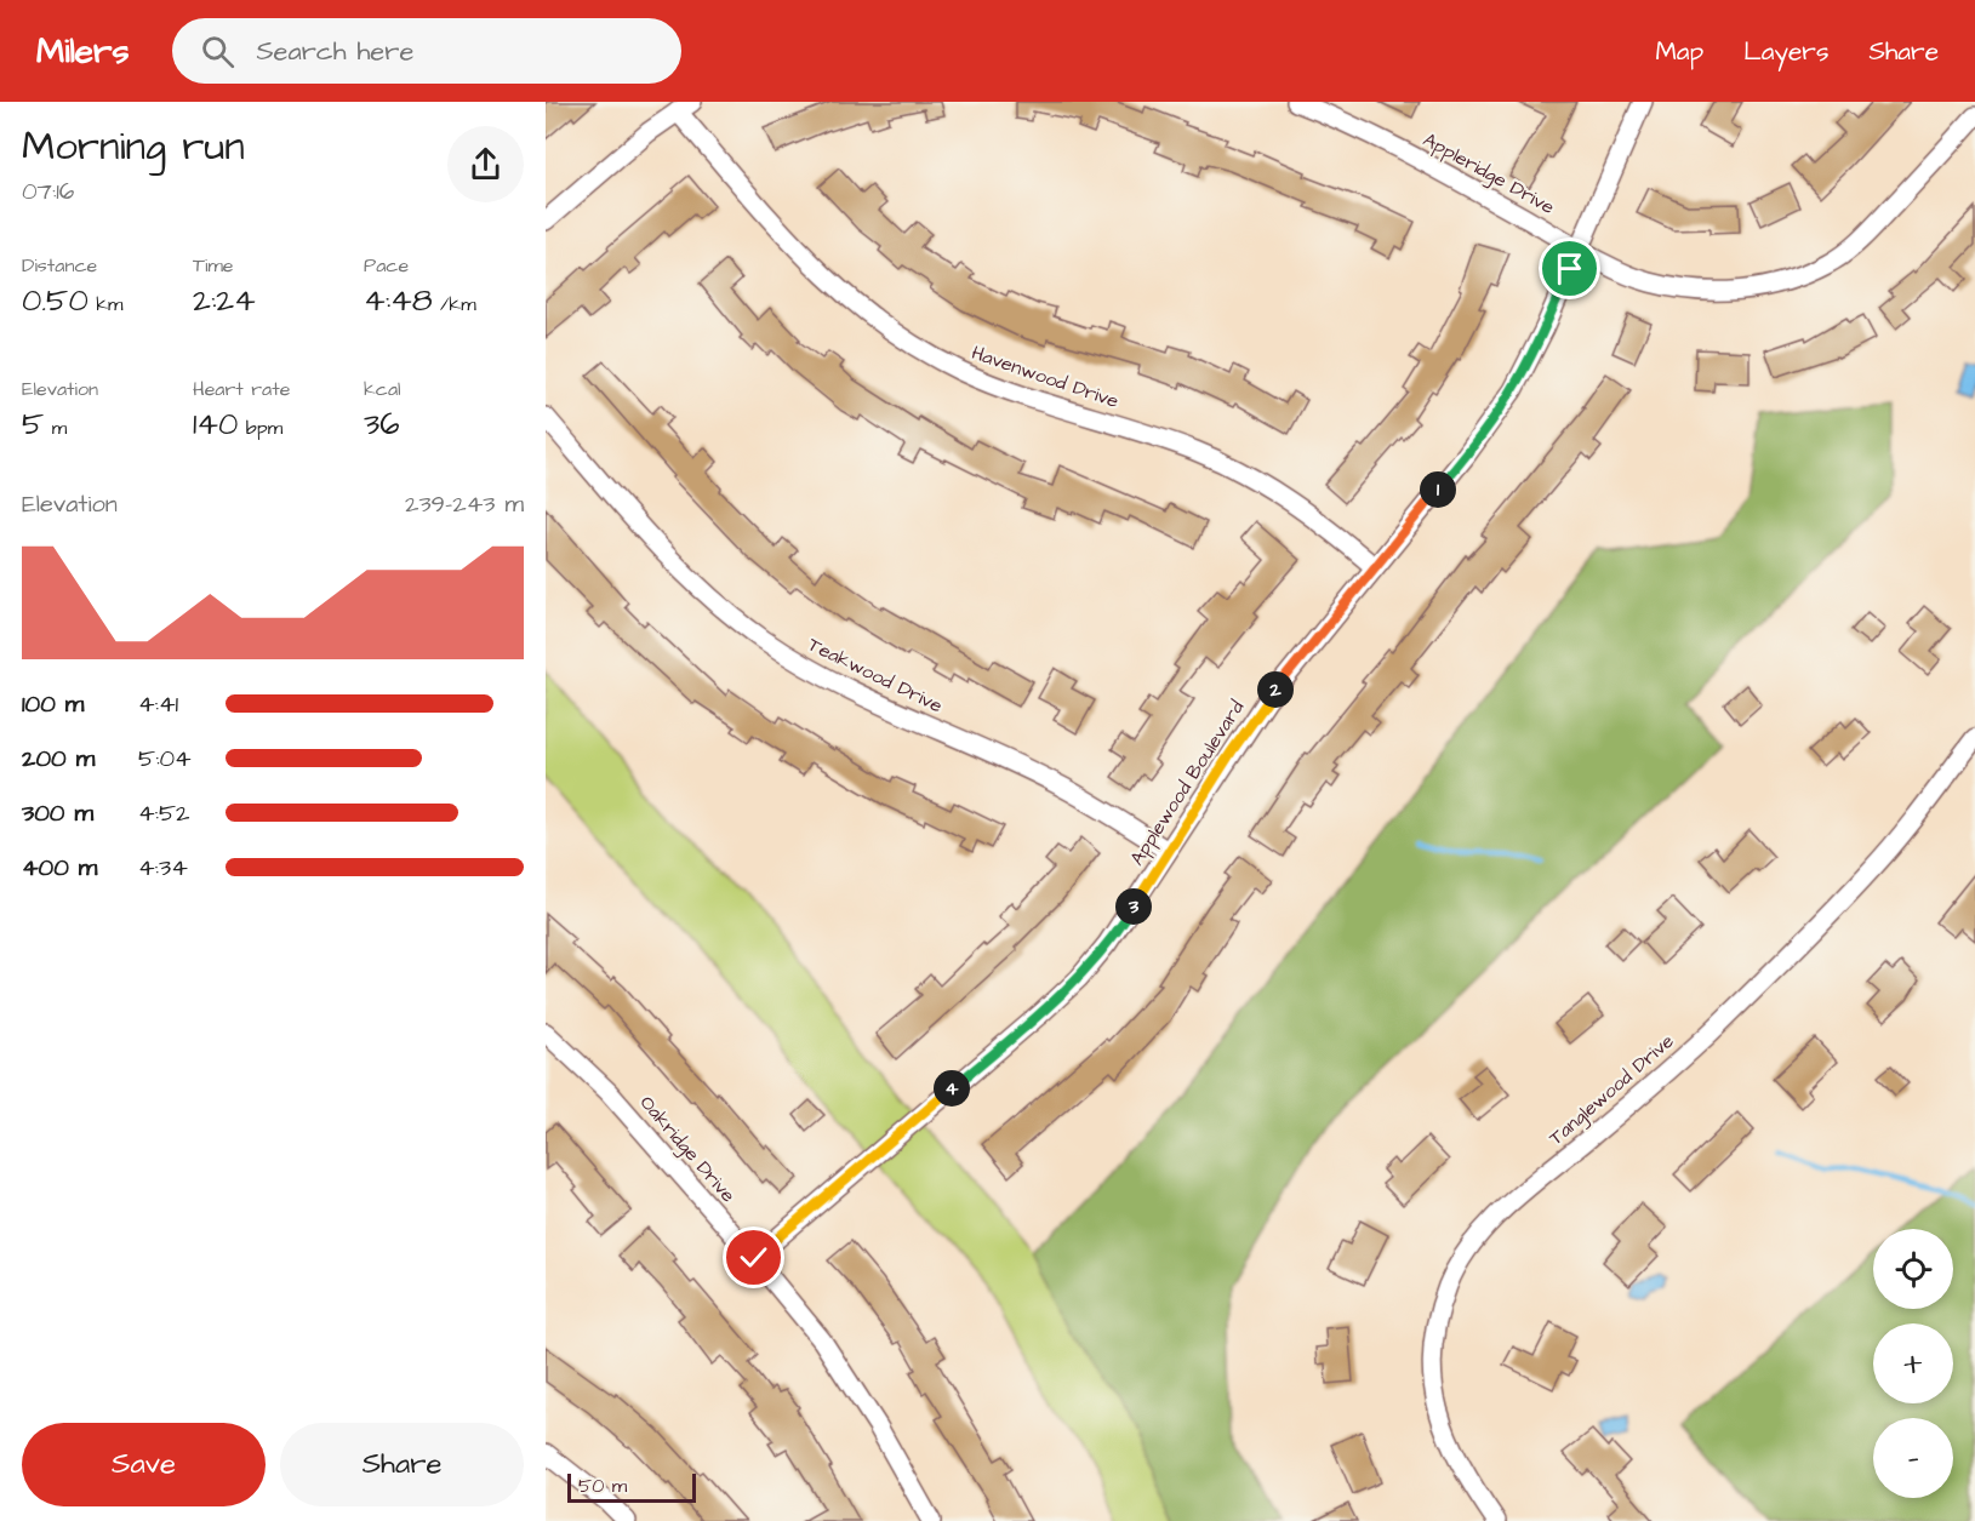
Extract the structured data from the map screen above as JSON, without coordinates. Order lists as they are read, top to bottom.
{
  "streets": {
    "street": [
      "Appleridge Drive",
      "Havenwood Drive",
      "Teakwood Drive",
      "Applewood Boulevard",
      "Tanglewood Drive",
      "Oakridge Drive"
    ]
  },
  "crossings": [
    ["Appleridge Drive", "Applewood Boulevard"],
    ["Havenwood Drive", "Applewood Boulevard"],
    ["Teakwood Drive", "Applewood Boulevard"],
    ["Applewood Boulevard", "Oakridge Drive"]
  ],
  "scale_bar": "50 m",
  "page": {
    "header": "Milers",
    "search": "Search here",
    "nav": ["Map", "Layers", "Share"],
    "heading": ["Morning run", "07:16"],
    "stats": [
      ["Distance", "0.50 km"],
      ["Time", "2:24"],
      ["Pace", "4:48 /km"],
      ["Elevation", "5 m"],
      ["Heart rate", "140 bpm"],
      ["kcal", "36"]
    ],
    "pins": [
      "1",
      "2",
      "3",
      "4"
    ],
    "chart": ["Elevation", "239–243 m"],
    "list": [
      {
        "name": "100 m",
        "note": "4:41"
      },
      {
        "name": "200 m",
        "note": "5:04"
      },
      {
        "name": "300 m",
        "note": "4:52"
      },
      {
        "name": "400 m",
        "note": "4:34"
      }
    ],
    "map_buttons": ["+", "−"],
    "buttons": ["Save", "Share"],
    "scale": "50 m"
  }
}
